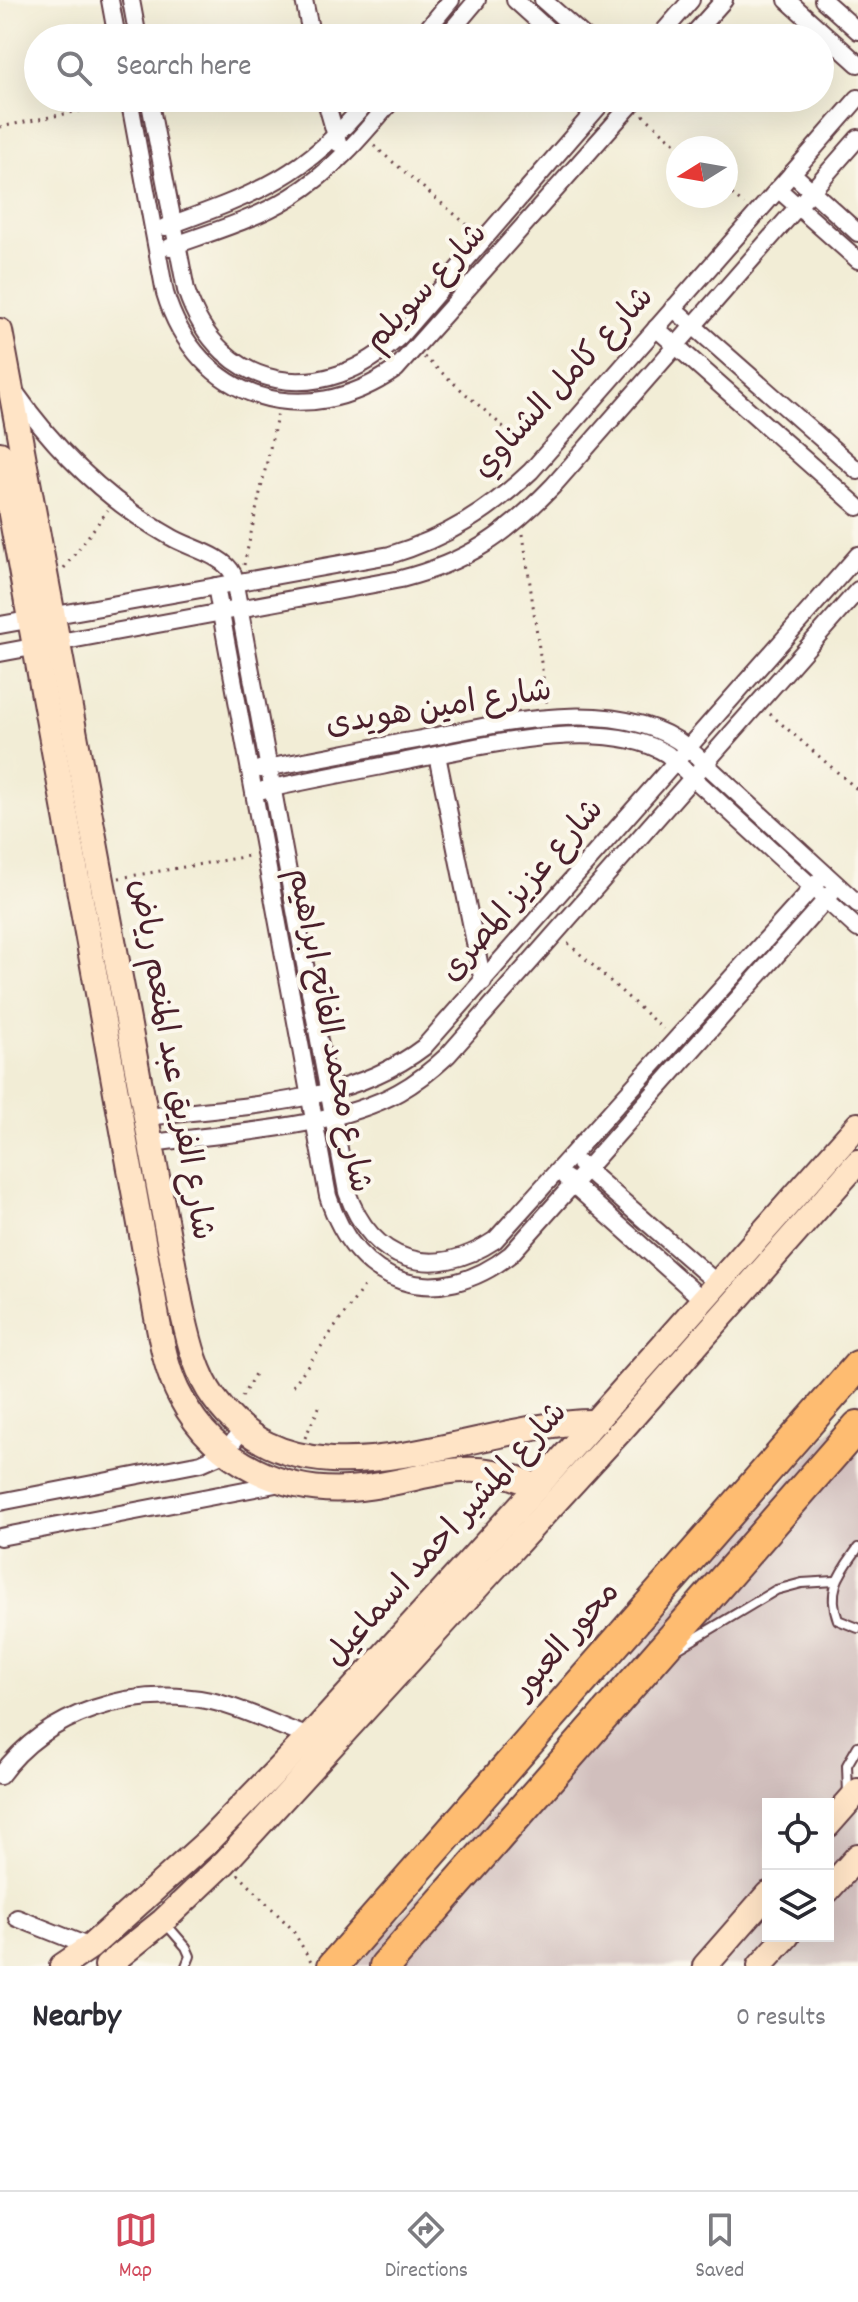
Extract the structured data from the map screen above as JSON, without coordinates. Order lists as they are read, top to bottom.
{
  "streets": {
    "highway": ["محور العبور"],
    "street": [
      "شارع سويلم",
      "شارع كامل الشناوي",
      "شارع امين هويدى",
      "شارع عزيز المصرى",
      "شارع محمد الفاتح ابراهيم",
      "شارع الفريق عبد المنعم رياض",
      "شارع المشير احمد اسماعيل"
    ]
  },
  "crossings": [
    ["شارع كامل الشناوي", "شارع محمد الفاتح ابراهيم"],
    ["شارع كامل الشناوي", "شارع الفريق عبد المنعم رياض"],
    ["شارع امين هويدى", "شارع عزيز المصرى"],
    ["شارع امين هويدى", "شارع محمد الفاتح ابراهيم"],
    ["شارع عزيز المصرى", "شارع محمد الفاتح ابراهيم"],
    ["شارع عزيز المصرى", "شارع الفريق عبد المنعم رياض"],
    ["شارع الفريق عبد المنعم رياض", "شارع المشير احمد اسماعيل"]
  ],
  "north": "left",
  "page": {
    "search": "Search here",
    "heading": ["Nearby", "0 results"],
    "nav": ["Map", "Directions", "Saved"]
  }
}
